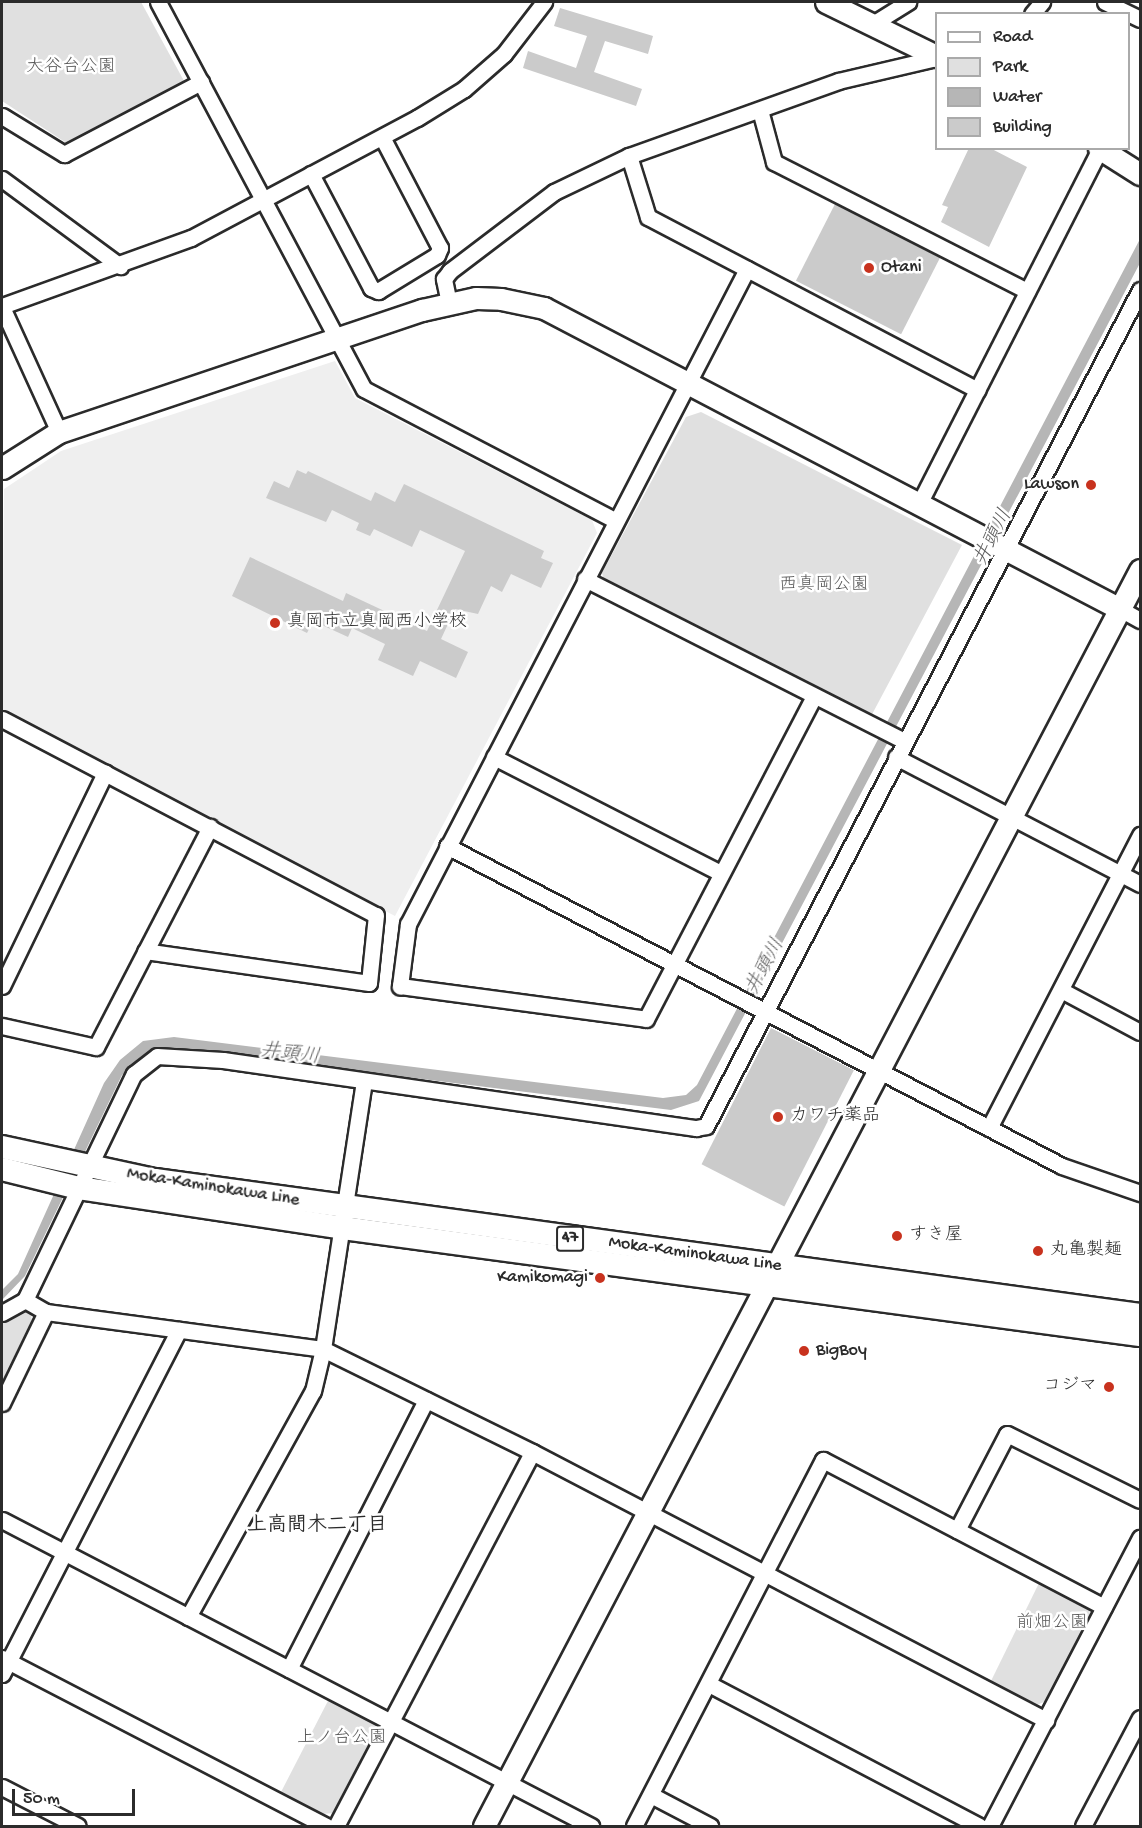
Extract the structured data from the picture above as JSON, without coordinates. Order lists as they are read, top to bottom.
{
  "streets": {
    "main road": ["Moka-Kaminokawa Line", "47"]
  },
  "districts": ["上高間木二丁目"],
  "water": ["井頭川"],
  "parks": [
    "大谷台公園",
    "西真岡公園",
    "前畑公園",
    "上ノ台公園"
  ],
  "places": [
    "Otani",
    "Lawson",
    "真岡市立真岡西小学校",
    "カワチ薬品",
    "すき屋",
    "丸亀製麺",
    "Kamikomagi",
    "BigBoy",
    "コジマ"
  ],
  "legend": [
    "Road",
    "Park",
    "Water",
    "Building"
  ],
  "scale_bar": "50 m"
}
